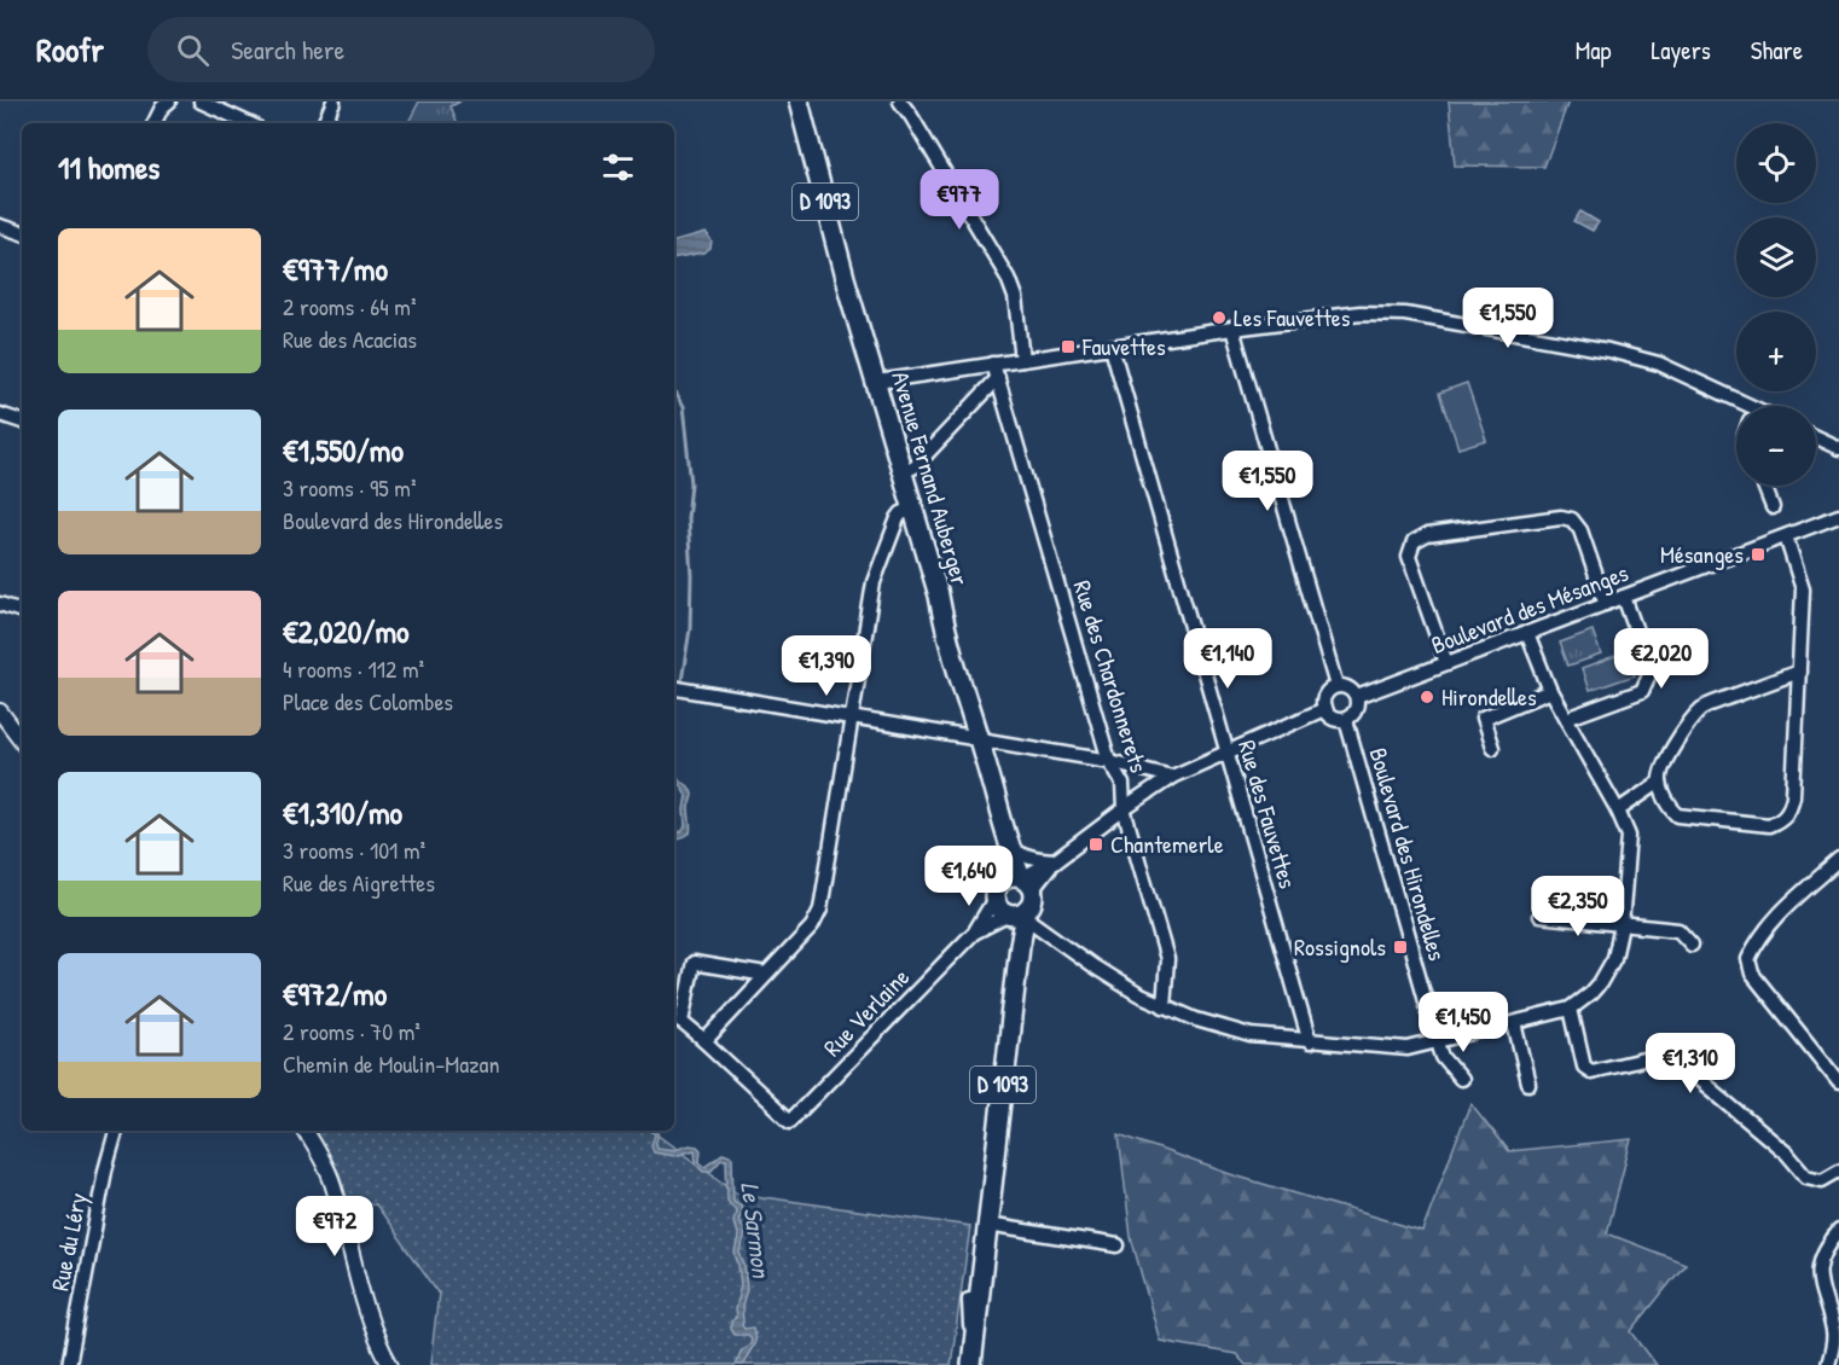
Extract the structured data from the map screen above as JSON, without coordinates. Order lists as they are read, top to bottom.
{
  "streets": {
    "main road": ["D 1093", "Avenue Fernand Auberger"],
    "street": [
      "Boulevard des Mésanges",
      "Rue des Chardonnerets",
      "Rue des Fauvettes",
      "Boulevard des Hirondelles",
      "Rue Verlaine",
      "Rue du Léry"
    ]
  },
  "crossings": [
    ["D 1093", "Avenue Fernand Auberger"],
    ["Avenue Fernand Auberger", "Rue Verlaine"],
    ["Boulevard des Mésanges", "Boulevard des Hirondelles"]
  ],
  "water": ["Le Sarmon"],
  "places": {
    "other": ["Les Fauvettes", "Hirondelles"],
    "transit": [
      "Fauvettes",
      "Mésanges",
      "Chantemerle",
      "Rossignols"
    ]
  },
  "page": {
    "header": "Roofr",
    "search": "Search here",
    "nav": ["Map", "Layers", "Share"],
    "map_buttons": ["+", "−"],
    "heading": "11 homes",
    "price": [
      "€977",
      "€1,550",
      "€1,550",
      "€1,140",
      "€2,020",
      "€1,390",
      "€1,640",
      "€2,350",
      "€1,450",
      "€1,310",
      "€972"
    ],
    "list": [
      {
        "name": "€977/mo",
        "note": "2 rooms · 64 m² · Rue des Acacias"
      },
      {
        "name": "€1,550/mo",
        "note": "3 rooms · 95 m² · Boulevard des Hirondelles"
      },
      {
        "name": "€2,020/mo",
        "note": "4 rooms · 112 m² · Place des Colombes"
      },
      {
        "name": "€1,310/mo",
        "note": "3 rooms · 101 m² · Rue des Aigrettes"
      },
      {
        "name": "€972/mo",
        "note": "2 rooms · 70 m² · Chemin de Moulin-Mazan"
      }
    ]
  }
}
